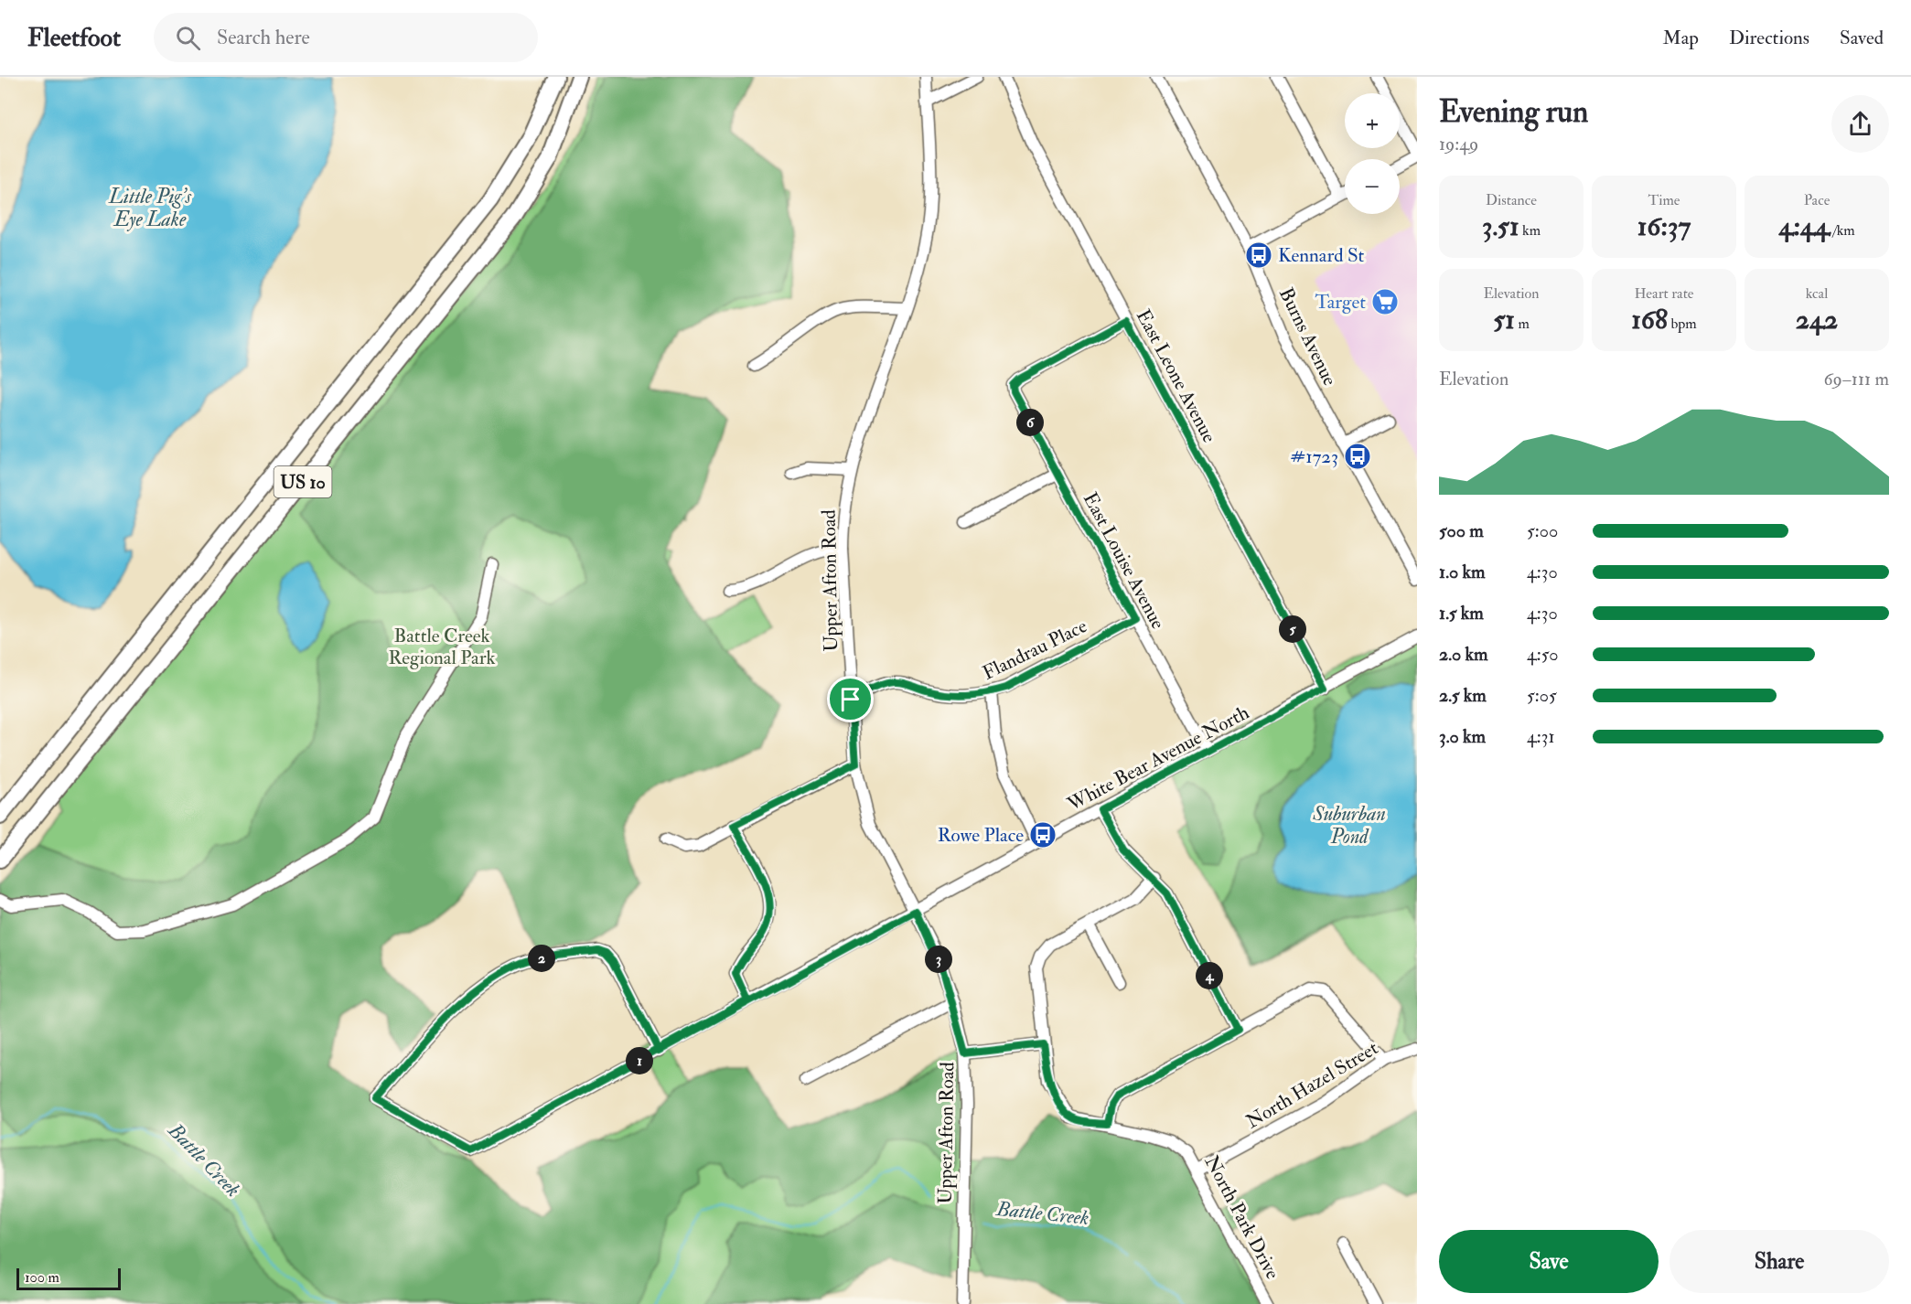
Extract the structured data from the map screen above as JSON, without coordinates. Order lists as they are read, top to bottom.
{
  "streets": {
    "highway": ["US 10"],
    "street": [
      "Burns Avenue",
      "East Leone Avenue",
      "East Louise Avenue",
      "Upper Afton Road",
      "Flandrau Place",
      "White Bear Avenue North",
      "North Hazel Street",
      "North Park Drive"
    ]
  },
  "crossings": [
    ["East Leone Avenue", "East Louise Avenue"],
    ["East Leone Avenue", "White Bear Avenue North"],
    ["East Louise Avenue", "Flandrau Place"],
    ["East Louise Avenue", "White Bear Avenue North"],
    ["Upper Afton Road", "Flandrau Place"],
    ["Upper Afton Road", "White Bear Avenue North"],
    ["North Hazel Street", "North Park Drive"]
  ],
  "water": ["Little Pig's Eye Lake", "Suburban Pond", "Battle Creek"],
  "parks": ["Battle Creek Regional Park"],
  "places": {
    "bus stop": ["Kennard St", "#1723", "Rowe Place"],
    "supermarket": ["Target"]
  },
  "scale_bar": "100 m",
  "page": {
    "header": "Fleetfoot",
    "search": "Search here",
    "nav": ["Map", "Directions", "Saved"],
    "heading": ["Evening run", "19:49"],
    "map_buttons": ["+", "−"],
    "stats": [
      ["Distance", "3.51 km"],
      ["Time", "16:37"],
      ["Pace", "4:44 /km"],
      ["Elevation", "51 m"],
      ["Heart rate", "168 bpm"],
      ["kcal", "242"]
    ],
    "chart": ["Elevation", "69–111 m"],
    "pins": [
      "6",
      "5",
      "2",
      "3",
      "4",
      "1"
    ],
    "list": [
      {
        "name": "500 m",
        "note": "5:00"
      },
      {
        "name": "1.0 km",
        "note": "4:30"
      },
      {
        "name": "1.5 km",
        "note": "4:30"
      },
      {
        "name": "2.0 km",
        "note": "4:50"
      },
      {
        "name": "2.5 km",
        "note": "5:05"
      },
      {
        "name": "3.0 km",
        "note": "4:31"
      }
    ],
    "buttons": ["Save", "Share"],
    "scale": "100 m"
  }
}
